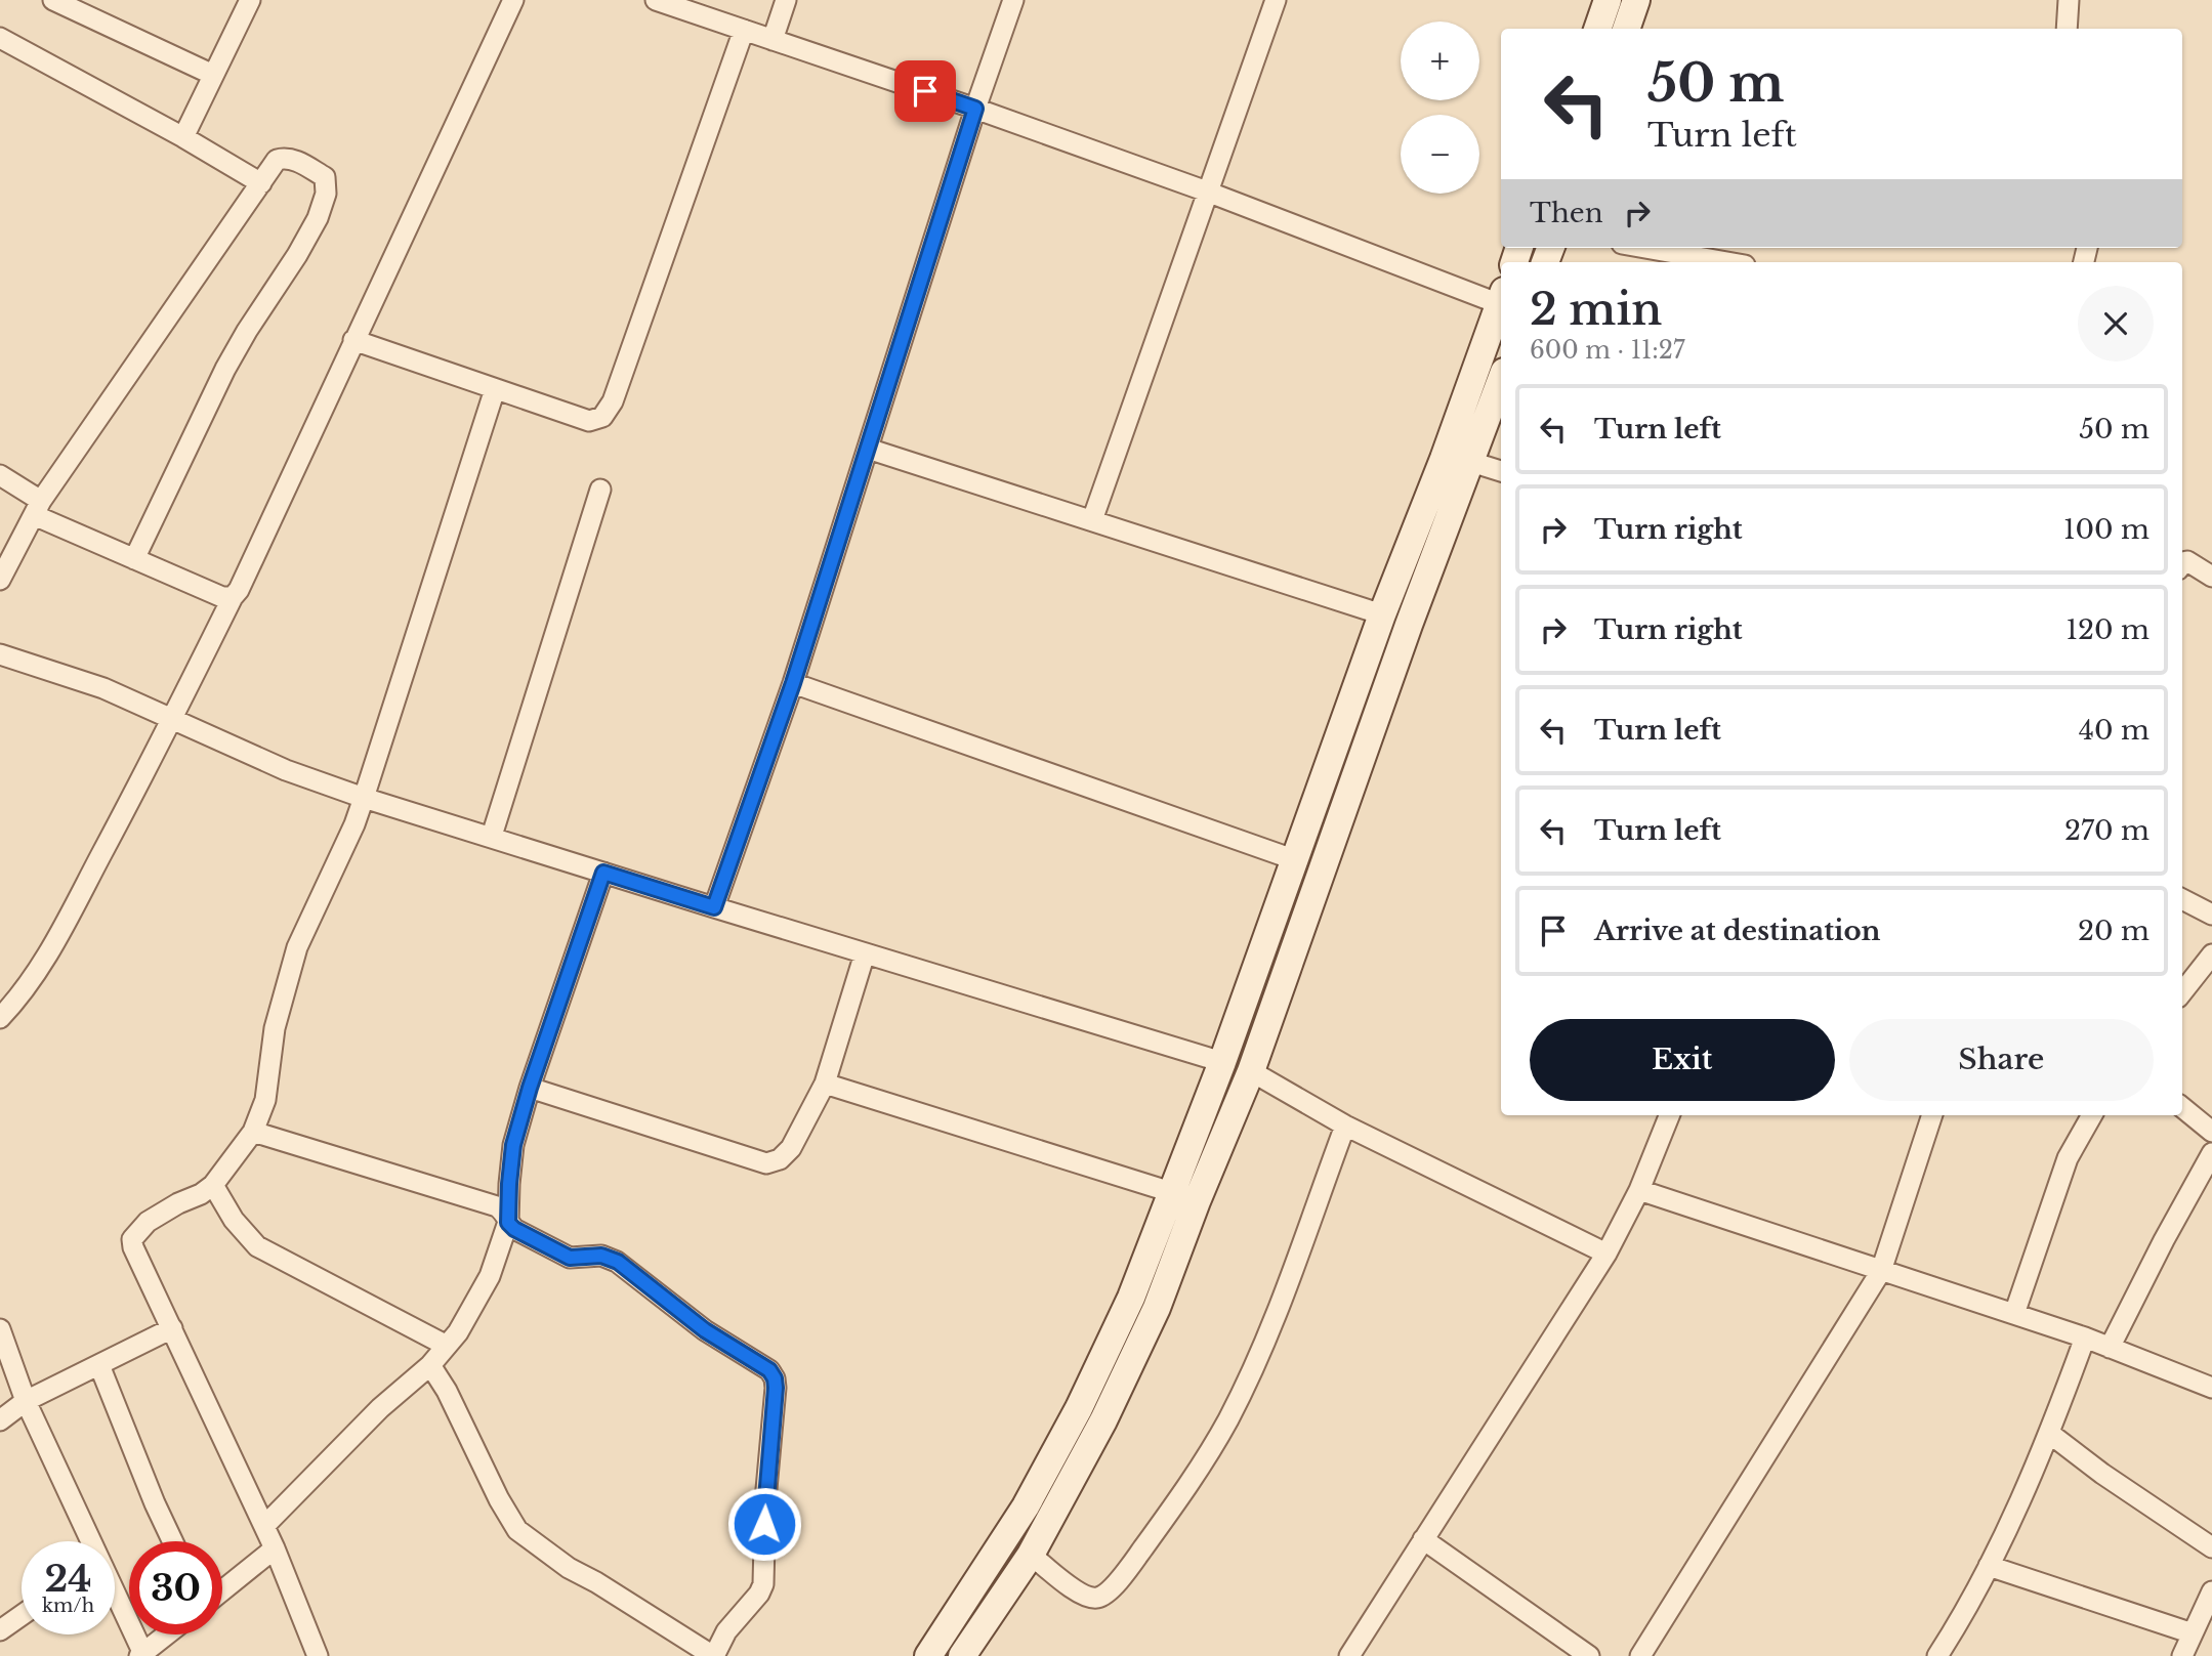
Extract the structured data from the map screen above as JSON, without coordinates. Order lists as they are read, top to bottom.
{
  "page": {
    "map_buttons": ["+", "−"],
    "turn": ["50 m", "Turn left"],
    "then": "Then",
    "heading": ["2 min", "600 m · 11:27"],
    "list": [
      {
        "name": "Turn left",
        "value": "50 m"
      },
      {
        "name": "Turn right",
        "value": "100 m"
      },
      {
        "name": "Turn right",
        "value": "120 m"
      },
      {
        "name": "Turn left",
        "value": "40 m"
      },
      {
        "name": "Turn left",
        "value": "270 m"
      },
      {
        "name": "Arrive at destination",
        "value": "20 m"
      }
    ],
    "buttons": ["Exit", "Share"],
    "speed": "24 km/h",
    "limit": "30"
  }
}
